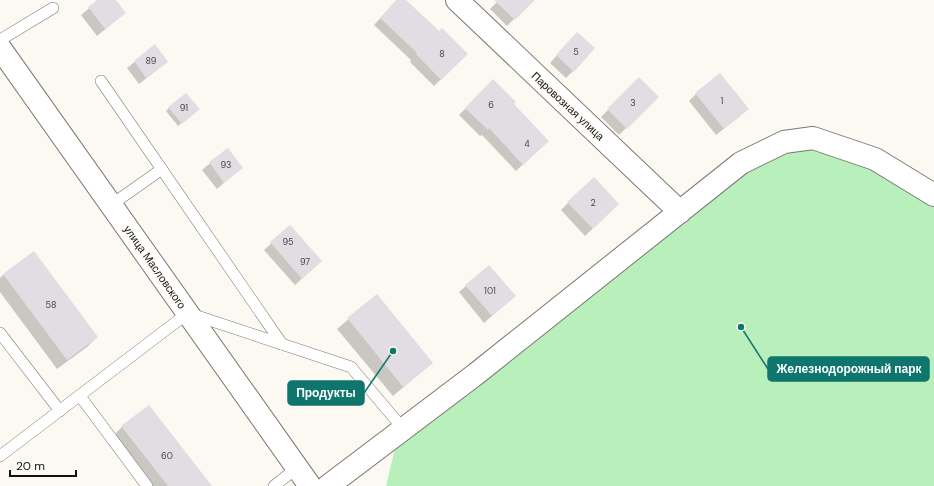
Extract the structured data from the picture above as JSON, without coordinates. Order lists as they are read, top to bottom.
{
  "streets": {
    "street": ["Паровозная улица", "улица Масловского"]
  },
  "places": ["Железнодорожный парк", "Продукты"],
  "house_numbers": [
    "5",
    "8",
    "89",
    "1",
    "3",
    "6",
    "91",
    "4",
    "93",
    "2",
    "95",
    "97",
    "101",
    "58",
    "60"
  ],
  "scale_bar": "20 m"
}
